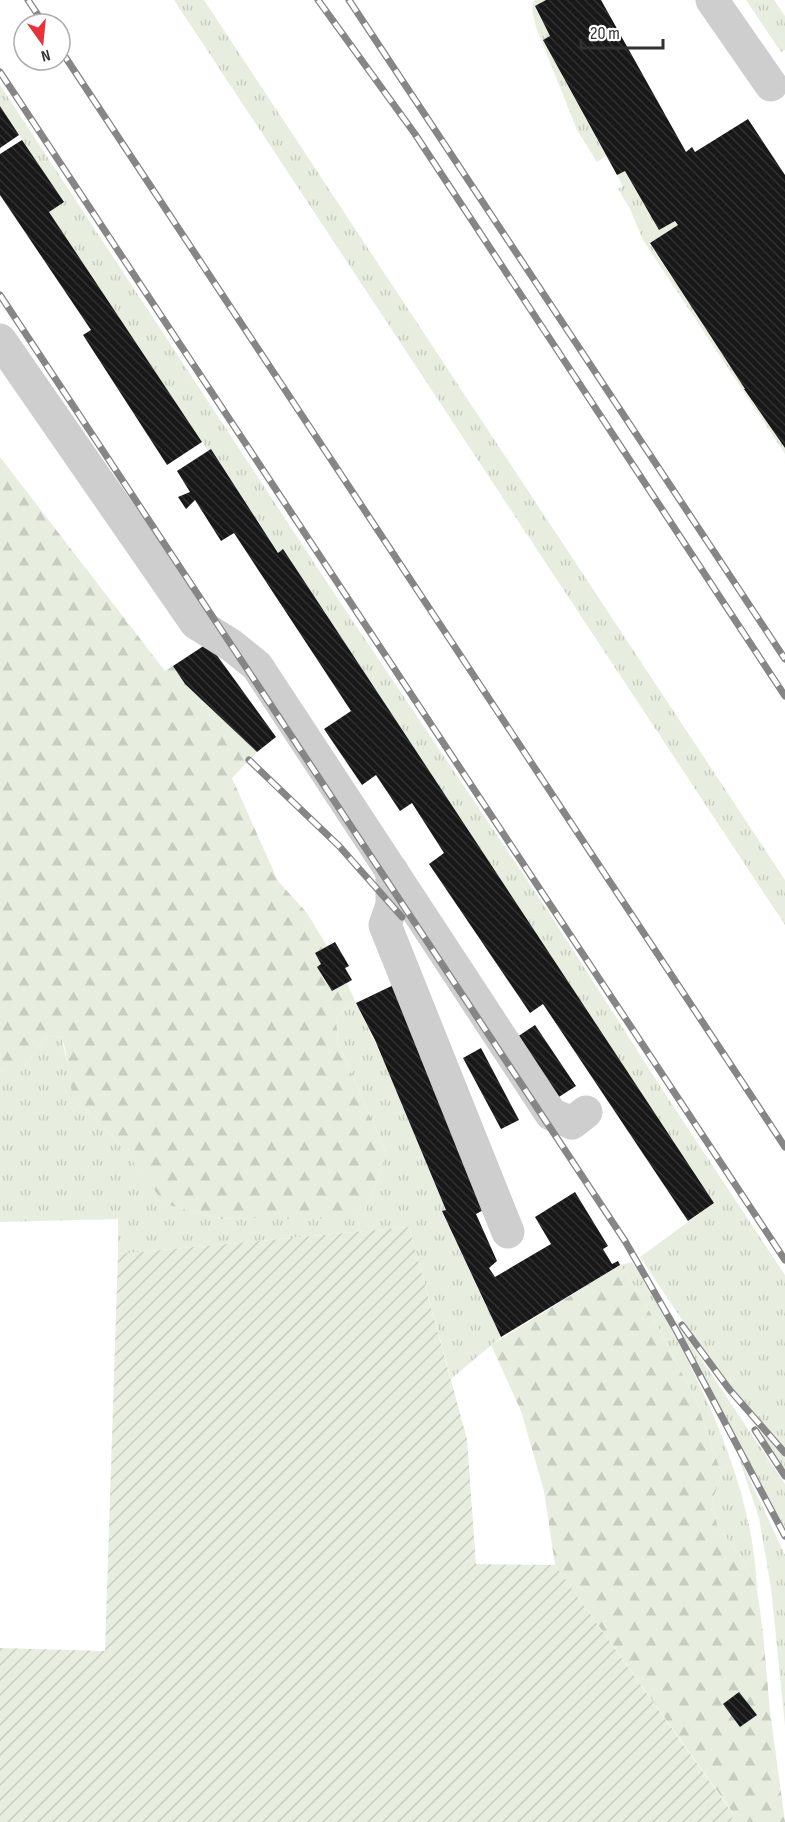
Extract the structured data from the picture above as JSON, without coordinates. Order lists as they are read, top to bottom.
{
  "scale_bar": "20 m",
  "north": "bottom"
}
